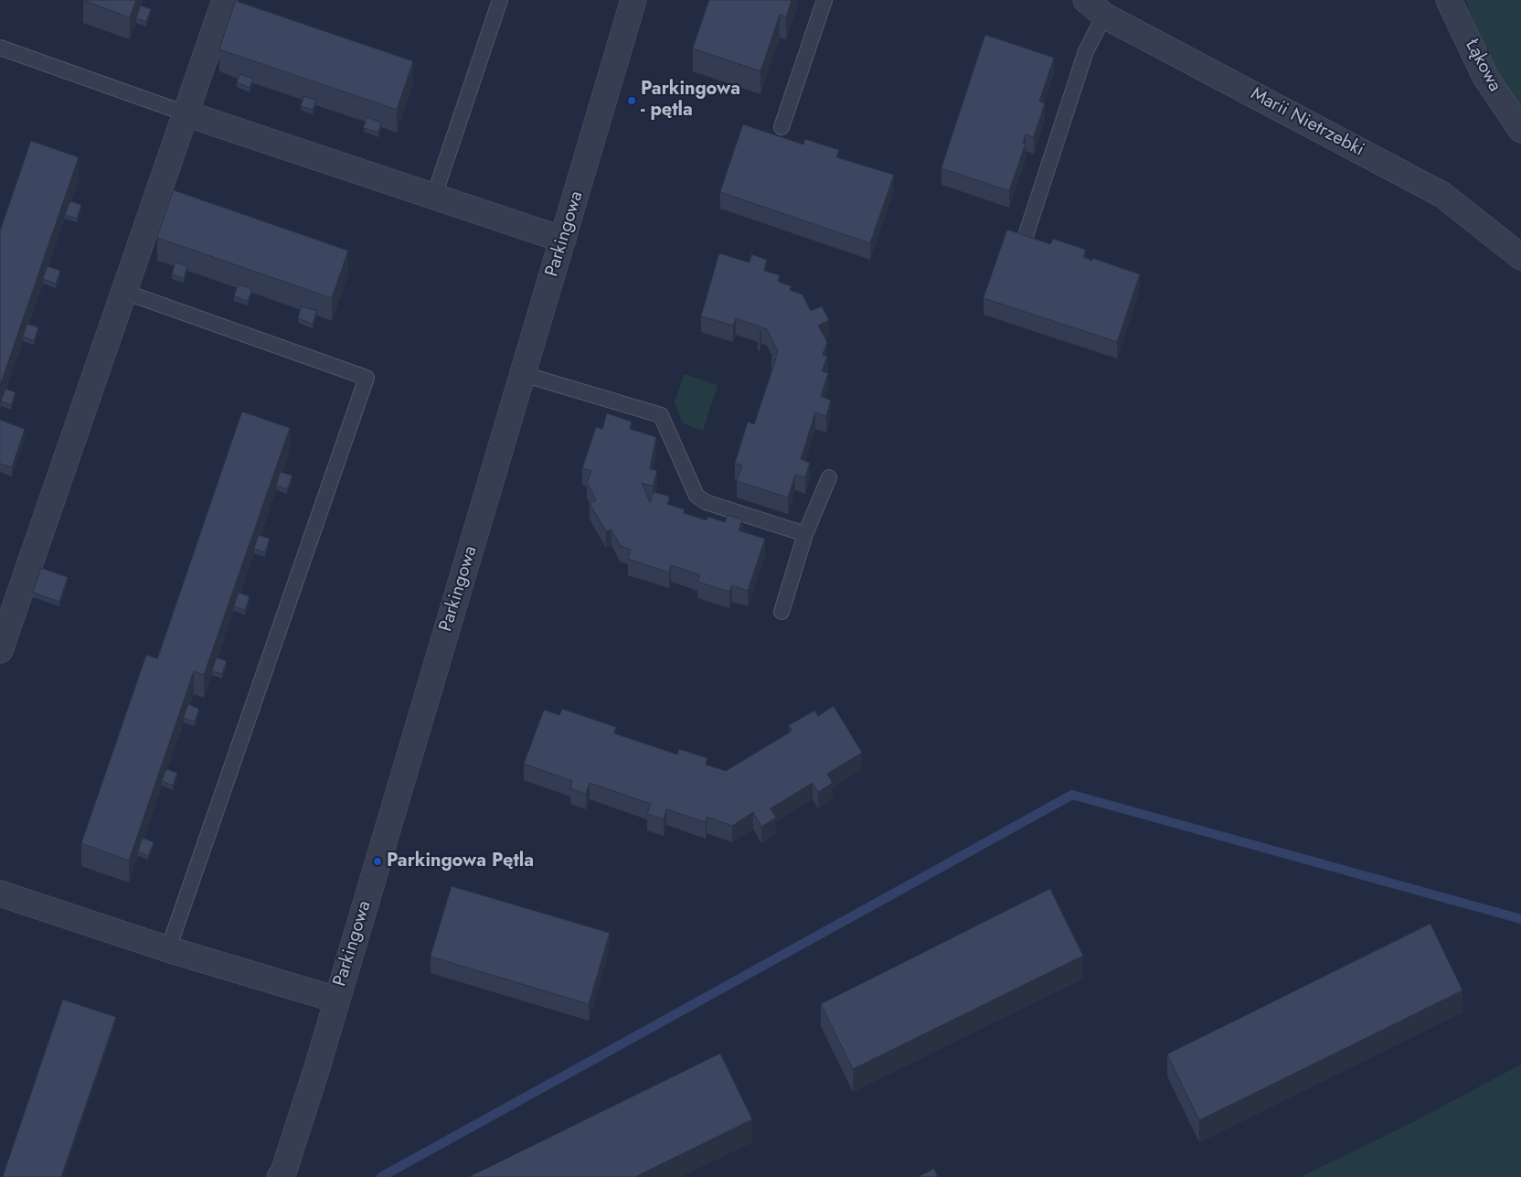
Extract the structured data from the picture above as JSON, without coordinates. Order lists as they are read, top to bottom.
{
  "streets": {
    "street": ["Łąkowa", "Marii Nietrzebki", "Parkingowa"]
  },
  "places": ["Parkingowa - pętla", "Parkingowa Pętla"]
}
